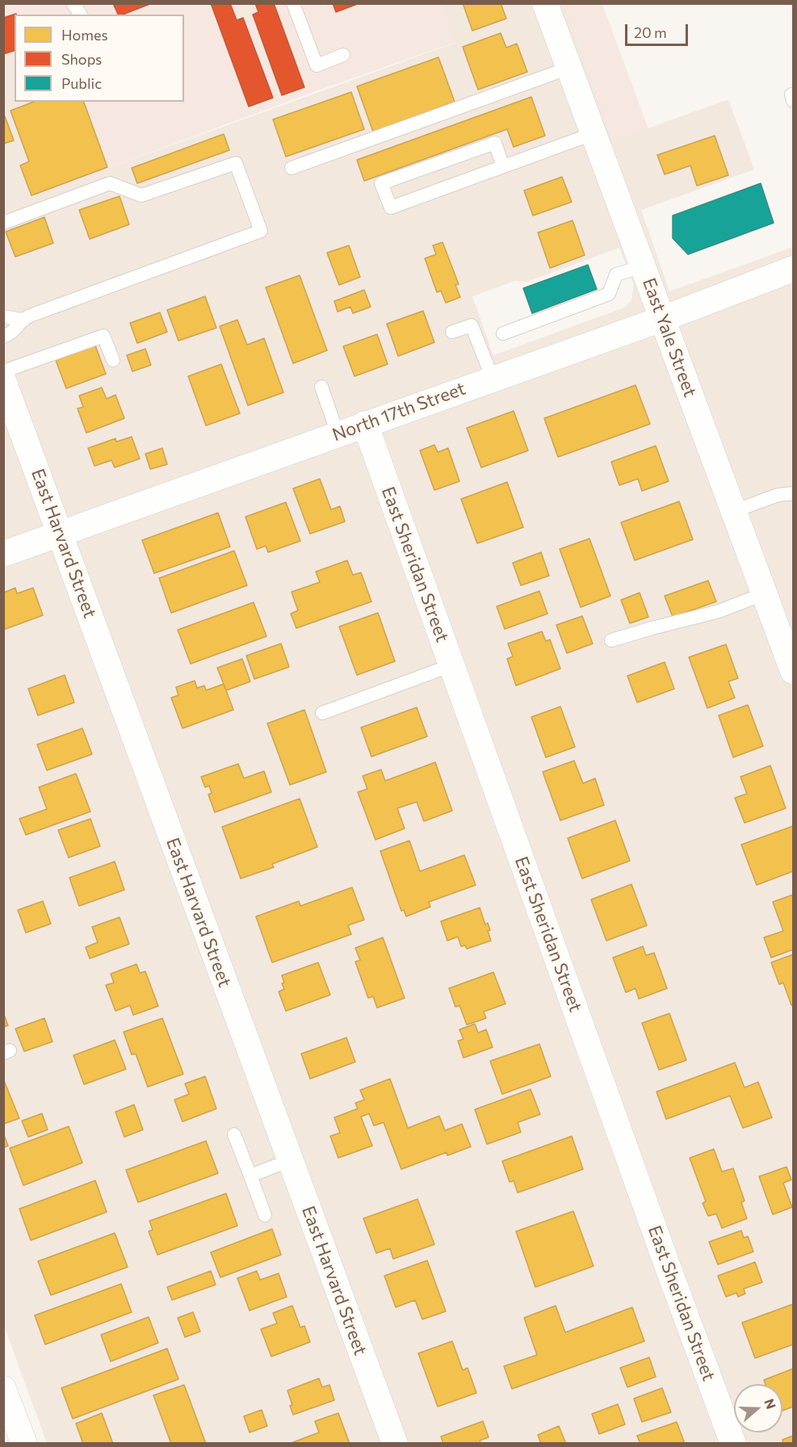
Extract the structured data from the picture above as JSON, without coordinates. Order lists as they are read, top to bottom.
{
  "streets": {
    "street": [
      "East Yale Street",
      "North 17th Street",
      "East Harvard Street",
      "East Sheridan Street"
    ]
  },
  "crossings": [
    ["East Yale Street", "North 17th Street"],
    ["North 17th Street", "East Harvard Street"],
    ["North 17th Street", "East Sheridan Street"]
  ],
  "legend": ["Homes", "Shops", "Public"],
  "scale_bar": "20 m",
  "north": "right"
}
